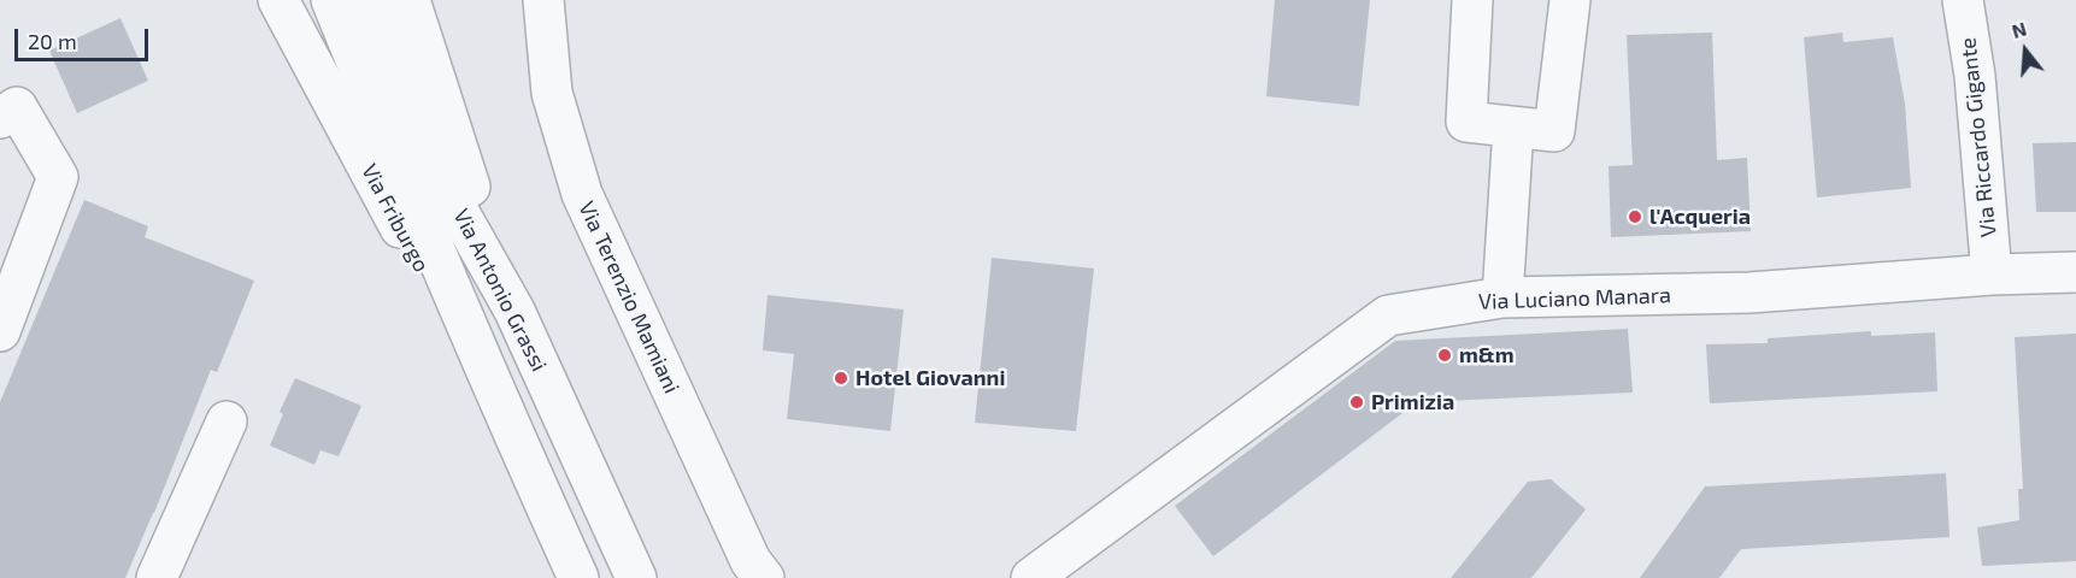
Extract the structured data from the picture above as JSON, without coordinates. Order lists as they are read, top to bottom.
{
  "streets": {
    "street": [
      "Via Riccardo Gigante",
      "Via Friburgo",
      "Via Antonio Grassi",
      "Via Terenzio Mamiani",
      "Via Luciano Manara"
    ]
  },
  "crossings": [
    ["Via Riccardo Gigante", "Via Luciano Manara"],
    ["Via Friburgo", "Via Antonio Grassi"]
  ],
  "places": [
    "l'Acqueria",
    "m&m",
    "Hotel Giovanni",
    "Primizia"
  ],
  "scale_bar": "20 m",
  "north": "top"
}
